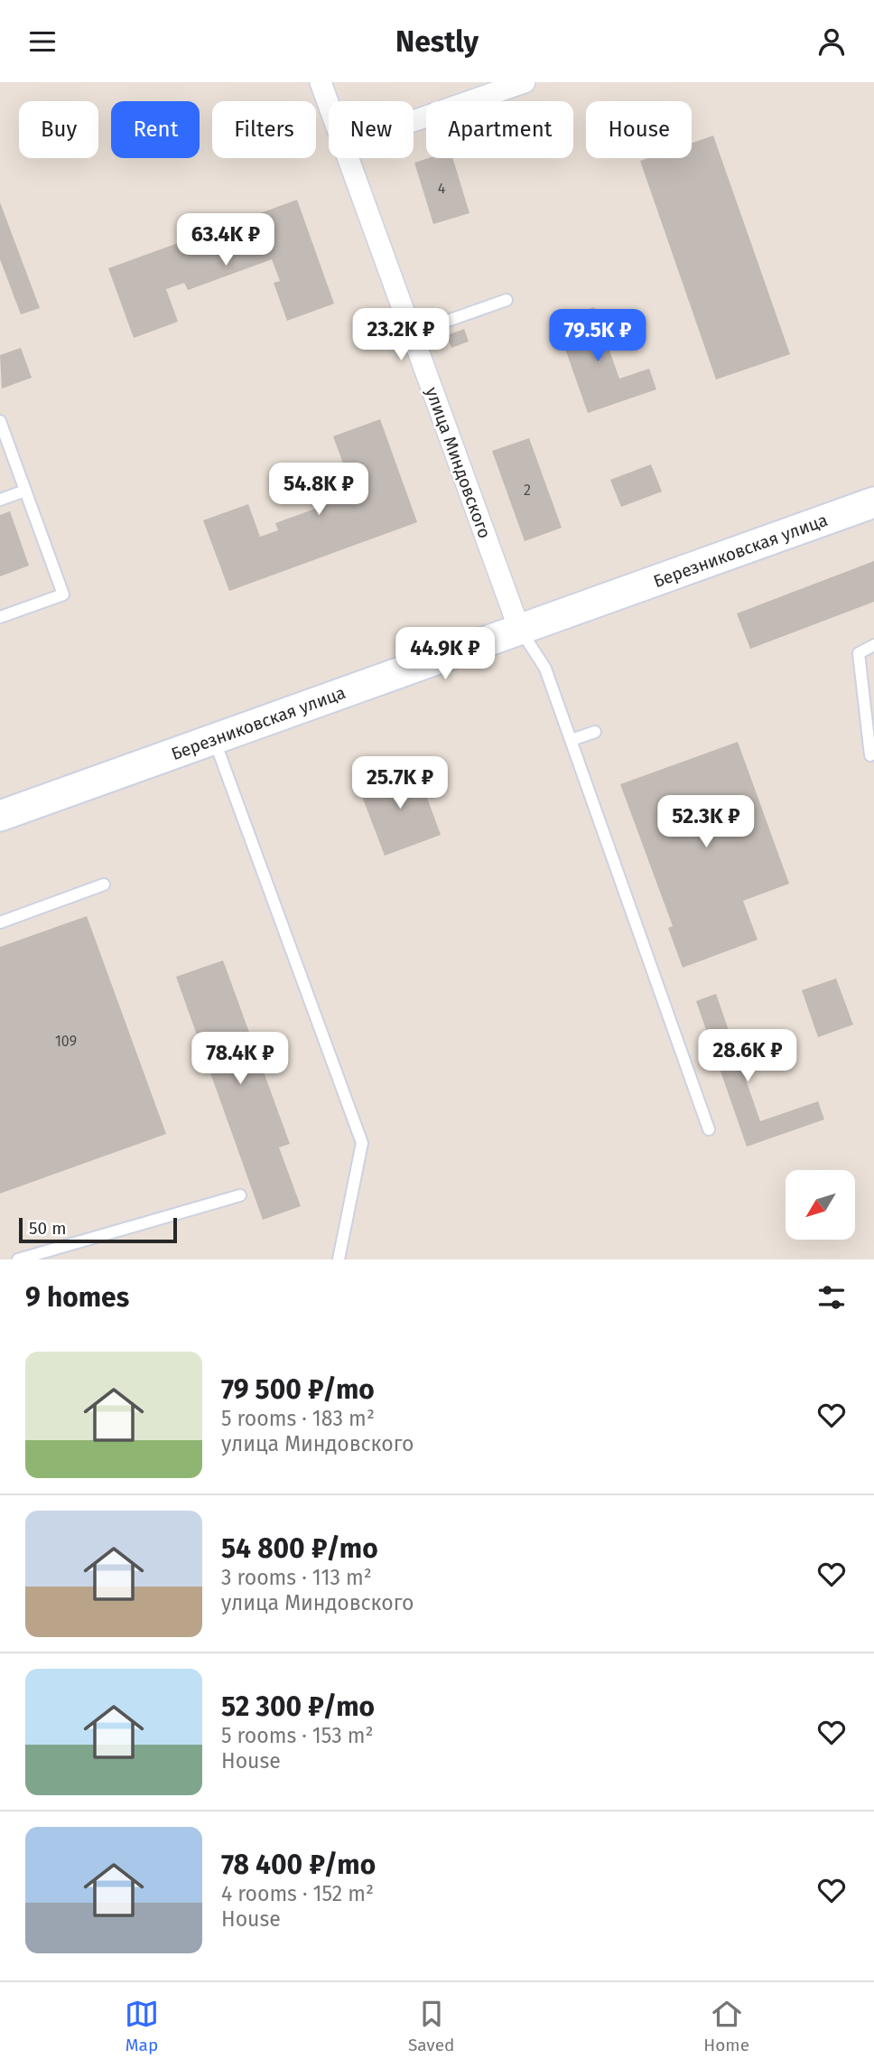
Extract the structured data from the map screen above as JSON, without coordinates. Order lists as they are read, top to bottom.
{
  "streets": {
    "street": ["улица Миндовского", "Березниковская улица"]
  },
  "crossings": [
    ["улица Миндовского", "Березниковская улица"]
  ],
  "house_numbers": ["4", "2", "109"],
  "scale_bar": "50 m",
  "north": "bottom left",
  "page": {
    "header": "Nestly",
    "chip": [
      "Buy",
      "Rent",
      "Filters",
      "New",
      "Apartment",
      "House"
    ],
    "price": [
      "63.4K ₽",
      "23.2K ₽",
      "79.5K ₽",
      "54.8K ₽",
      "44.9K ₽",
      "25.7K ₽",
      "52.3K ₽",
      "28.6K ₽",
      "78.4K ₽"
    ],
    "scale": "50 m",
    "heading": "9 homes",
    "list": [
      {
        "name": "79 500 ₽/mo",
        "note": "5 rooms · 183 m² · улица Миндовского"
      },
      {
        "name": "54 800 ₽/mo",
        "note": "3 rooms · 113 m² · улица Миндовского"
      },
      {
        "name": "52 300 ₽/mo",
        "note": "5 rooms · 153 m² · House"
      },
      {
        "name": "78 400 ₽/mo",
        "note": "4 rooms · 152 m² · House"
      }
    ],
    "tabs": ["Map", "Saved", "Home"]
  }
}
